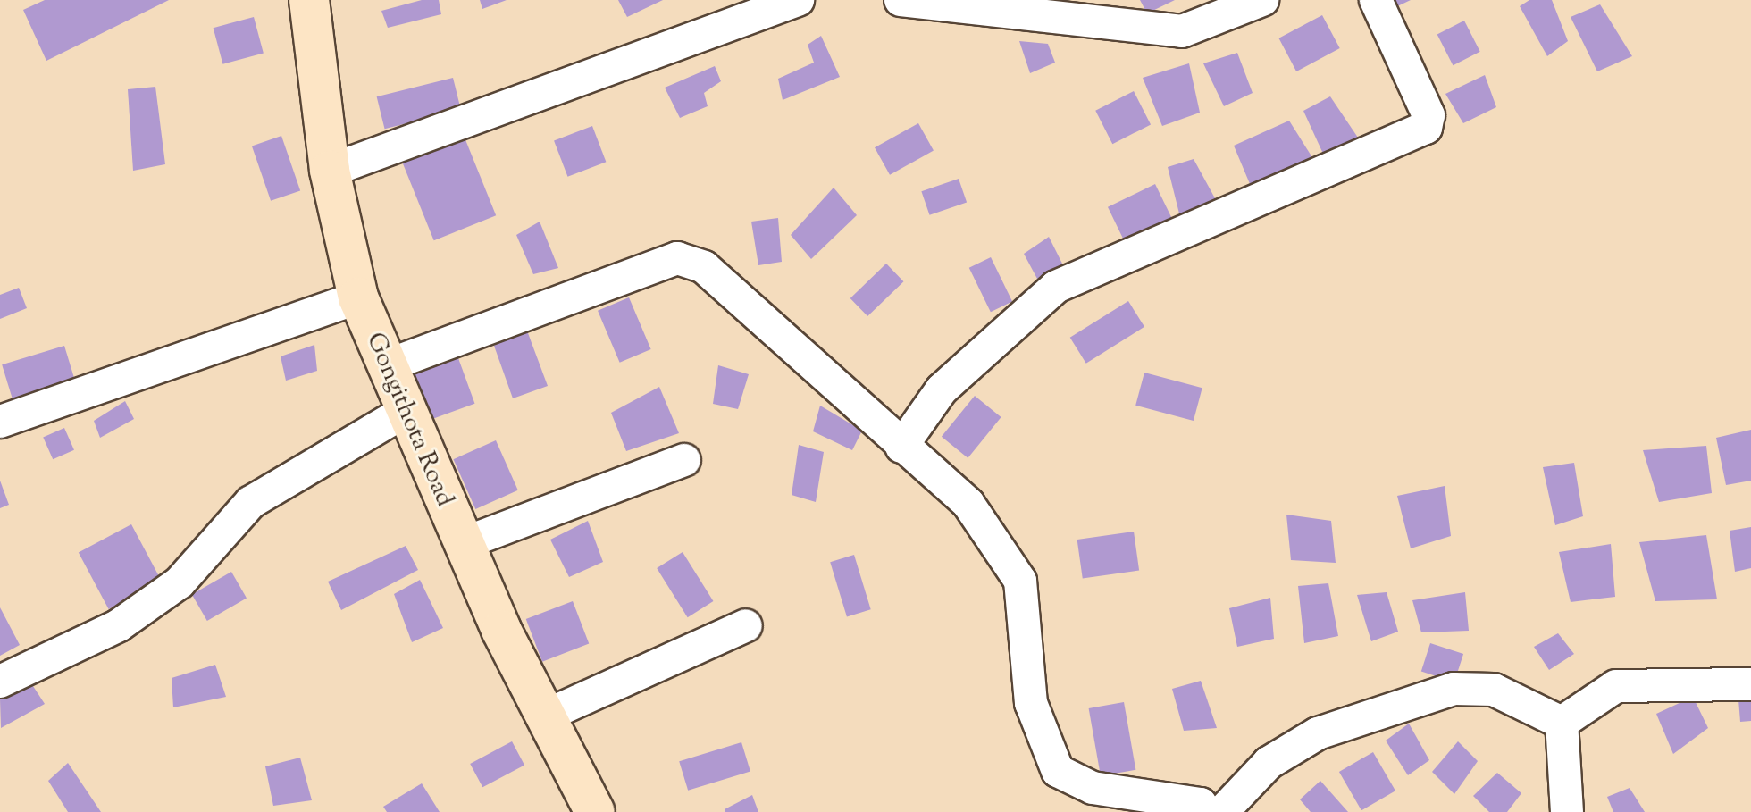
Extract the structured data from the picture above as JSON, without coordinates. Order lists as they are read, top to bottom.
{
  "streets": {
    "street": ["Gongithota Road"]
  }
}
